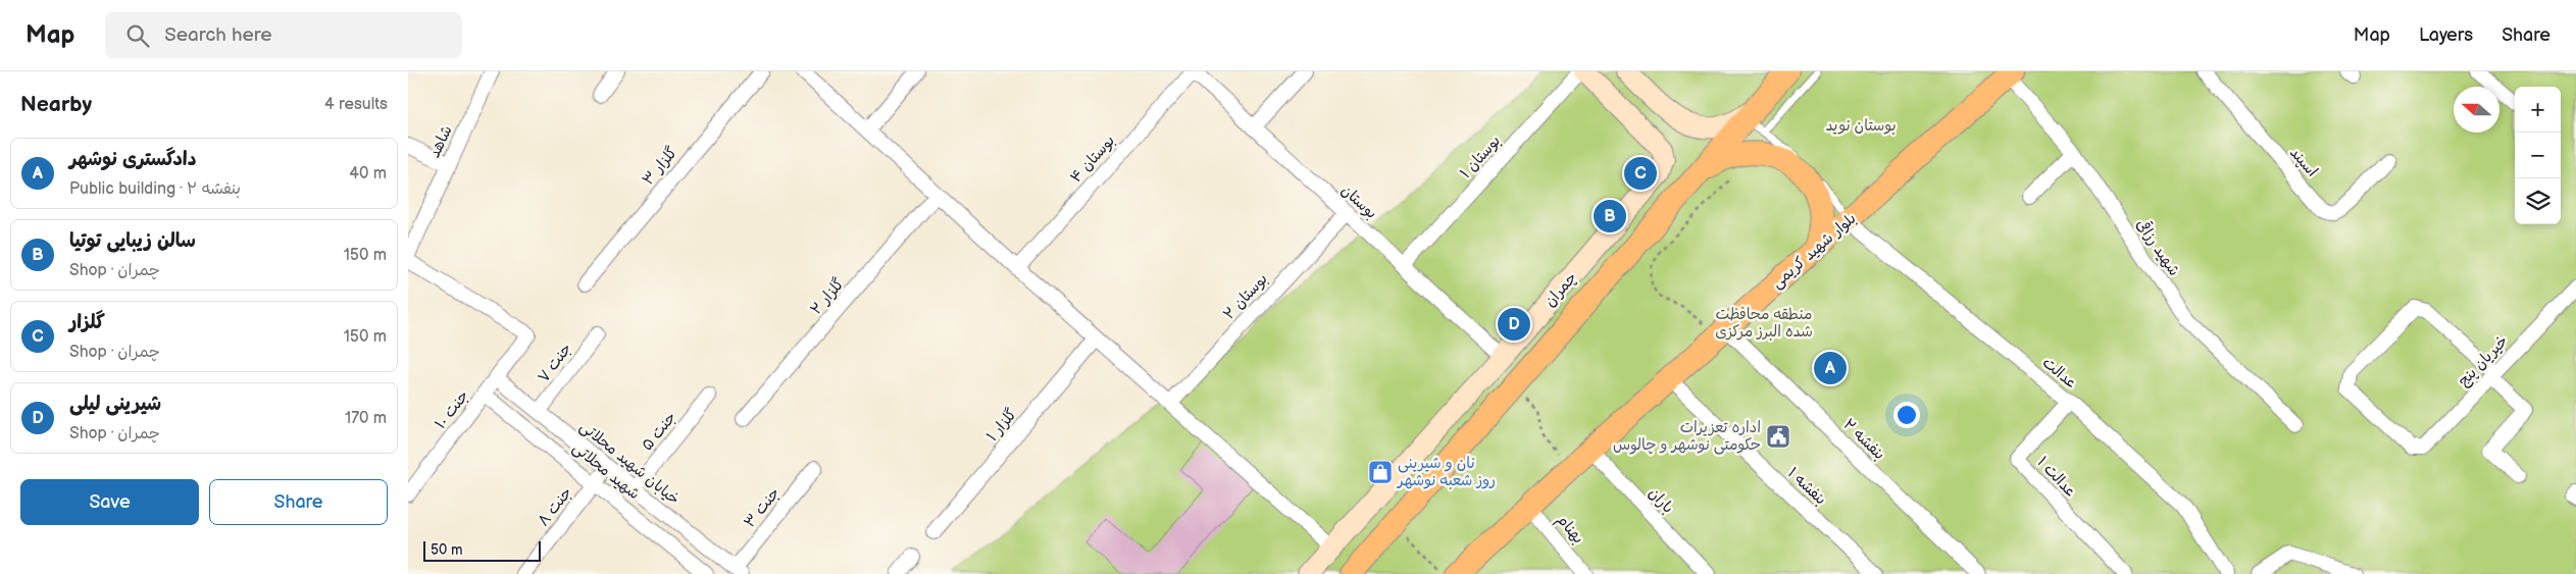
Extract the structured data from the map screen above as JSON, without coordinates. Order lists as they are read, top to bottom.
{
  "streets": {
    "main road": ["بلوار شهید کریمی"],
    "street": [
      "شاهد",
      "بوستان ۱",
      "بوستان ۴",
      "اسپند",
      "گلزار ۳",
      "بوستان",
      "شهید رزاقی",
      "چمران",
      "گلزار ۲",
      "بوستان ۲",
      "خیریان پنج",
      "جنت ۷",
      "عدالت",
      "جنت ۱۰",
      "گلزار ۱",
      "جنت ۵",
      "بنفشه ۲",
      "خیابان شهید محلاتی",
      "شهید محلاتی",
      "عدالت ۱",
      "بنفشه ۱",
      "باران",
      "جنت ۸",
      "جنت ۳",
      "بهنام"
    ]
  },
  "crossings": [
    ["بوستان ۱", "بوستان"],
    ["بوستان ۴", "بوستان"],
    ["بوستان", "چمران"],
    ["بوستان", "بوستان ۲"],
    ["شهید رزاقی", "بلوار شهید کریمی"],
    ["بلوار شهید کریمی", "عدالت"],
    ["بلوار شهید کریمی", "بنفشه ۲"],
    ["بلوار شهید کریمی", "بنفشه ۱"],
    ["بلوار شهید کریمی", "باران"],
    ["بلوار شهید کریمی", "بهنام"],
    ["جنت ۷", "خیابان شهید محلاتی"],
    ["عدالت", "عدالت ۱"],
    ["جنت ۱۰", "خیابان شهید محلاتی"],
    ["جنت ۱۰", "شهید محلاتی"],
    ["جنت ۵", "خیابان شهید محلاتی"],
    ["خیابان شهید محلاتی", "جنت ۸"],
    ["خیابان شهید محلاتی", "جنت ۳"],
    ["شهید محلاتی", "جنت ۸"]
  ],
  "parks": ["بوستان نوید", "منطقه محافظت شده البرز مرکزی"],
  "places": {
    "public building": ["اداره تعزیرات حکومتی نوشهر و چالوس"],
    "shop": ["نان و شیرینی روز شعبه نوشهر"]
  },
  "scale_bar": "50 m",
  "north": "left",
  "page": {
    "header": "Map",
    "search": "Search here",
    "nav": ["Map", "Layers", "Share"],
    "heading": ["Nearby", "4 results"],
    "map_buttons": ["+", "−"],
    "list": [
      {
        "mark": "A",
        "name": "دادگستری نوشهر",
        "note": "Public building · بنفشه ۲",
        "value": "40 m"
      },
      {
        "mark": "B",
        "name": "سالن زیبایی توتیا",
        "note": "Shop · چمران",
        "value": "150 m"
      },
      {
        "mark": "C",
        "name": "گلزار",
        "note": "Shop · چمران",
        "value": "150 m"
      },
      {
        "mark": "D",
        "name": "شیرینی لیلی",
        "note": "Shop · چمران",
        "value": "170 m"
      }
    ],
    "pins": [
      "C",
      "B",
      "D",
      "A"
    ],
    "buttons": ["Save", "Share"],
    "scale": "50 m"
  }
}
